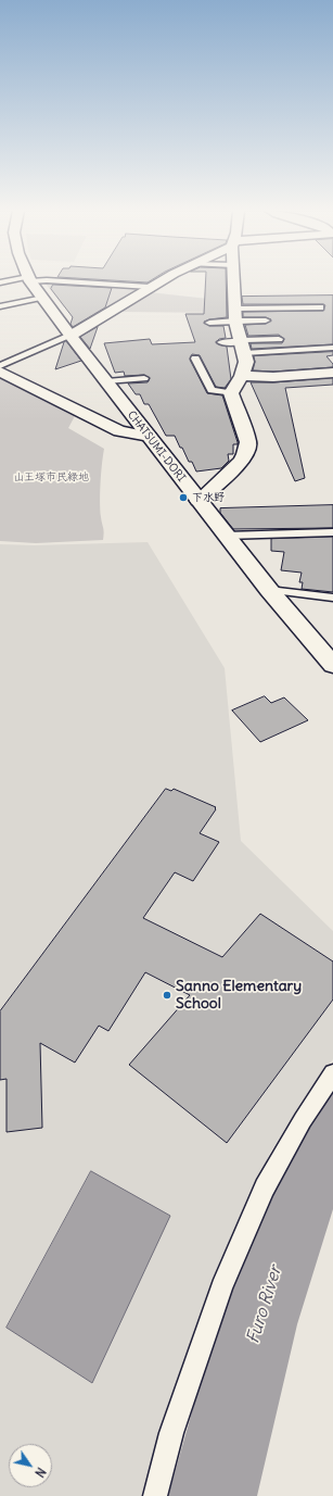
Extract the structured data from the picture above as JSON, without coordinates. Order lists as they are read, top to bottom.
{
  "streets": {
    "street": ["CHATSUMI-DORI"]
  },
  "water": ["Furo River"],
  "parks": ["山王塚市民緑地"],
  "places": ["下水野", "Sanno Elementary School"],
  "north": "bottom right"
}
